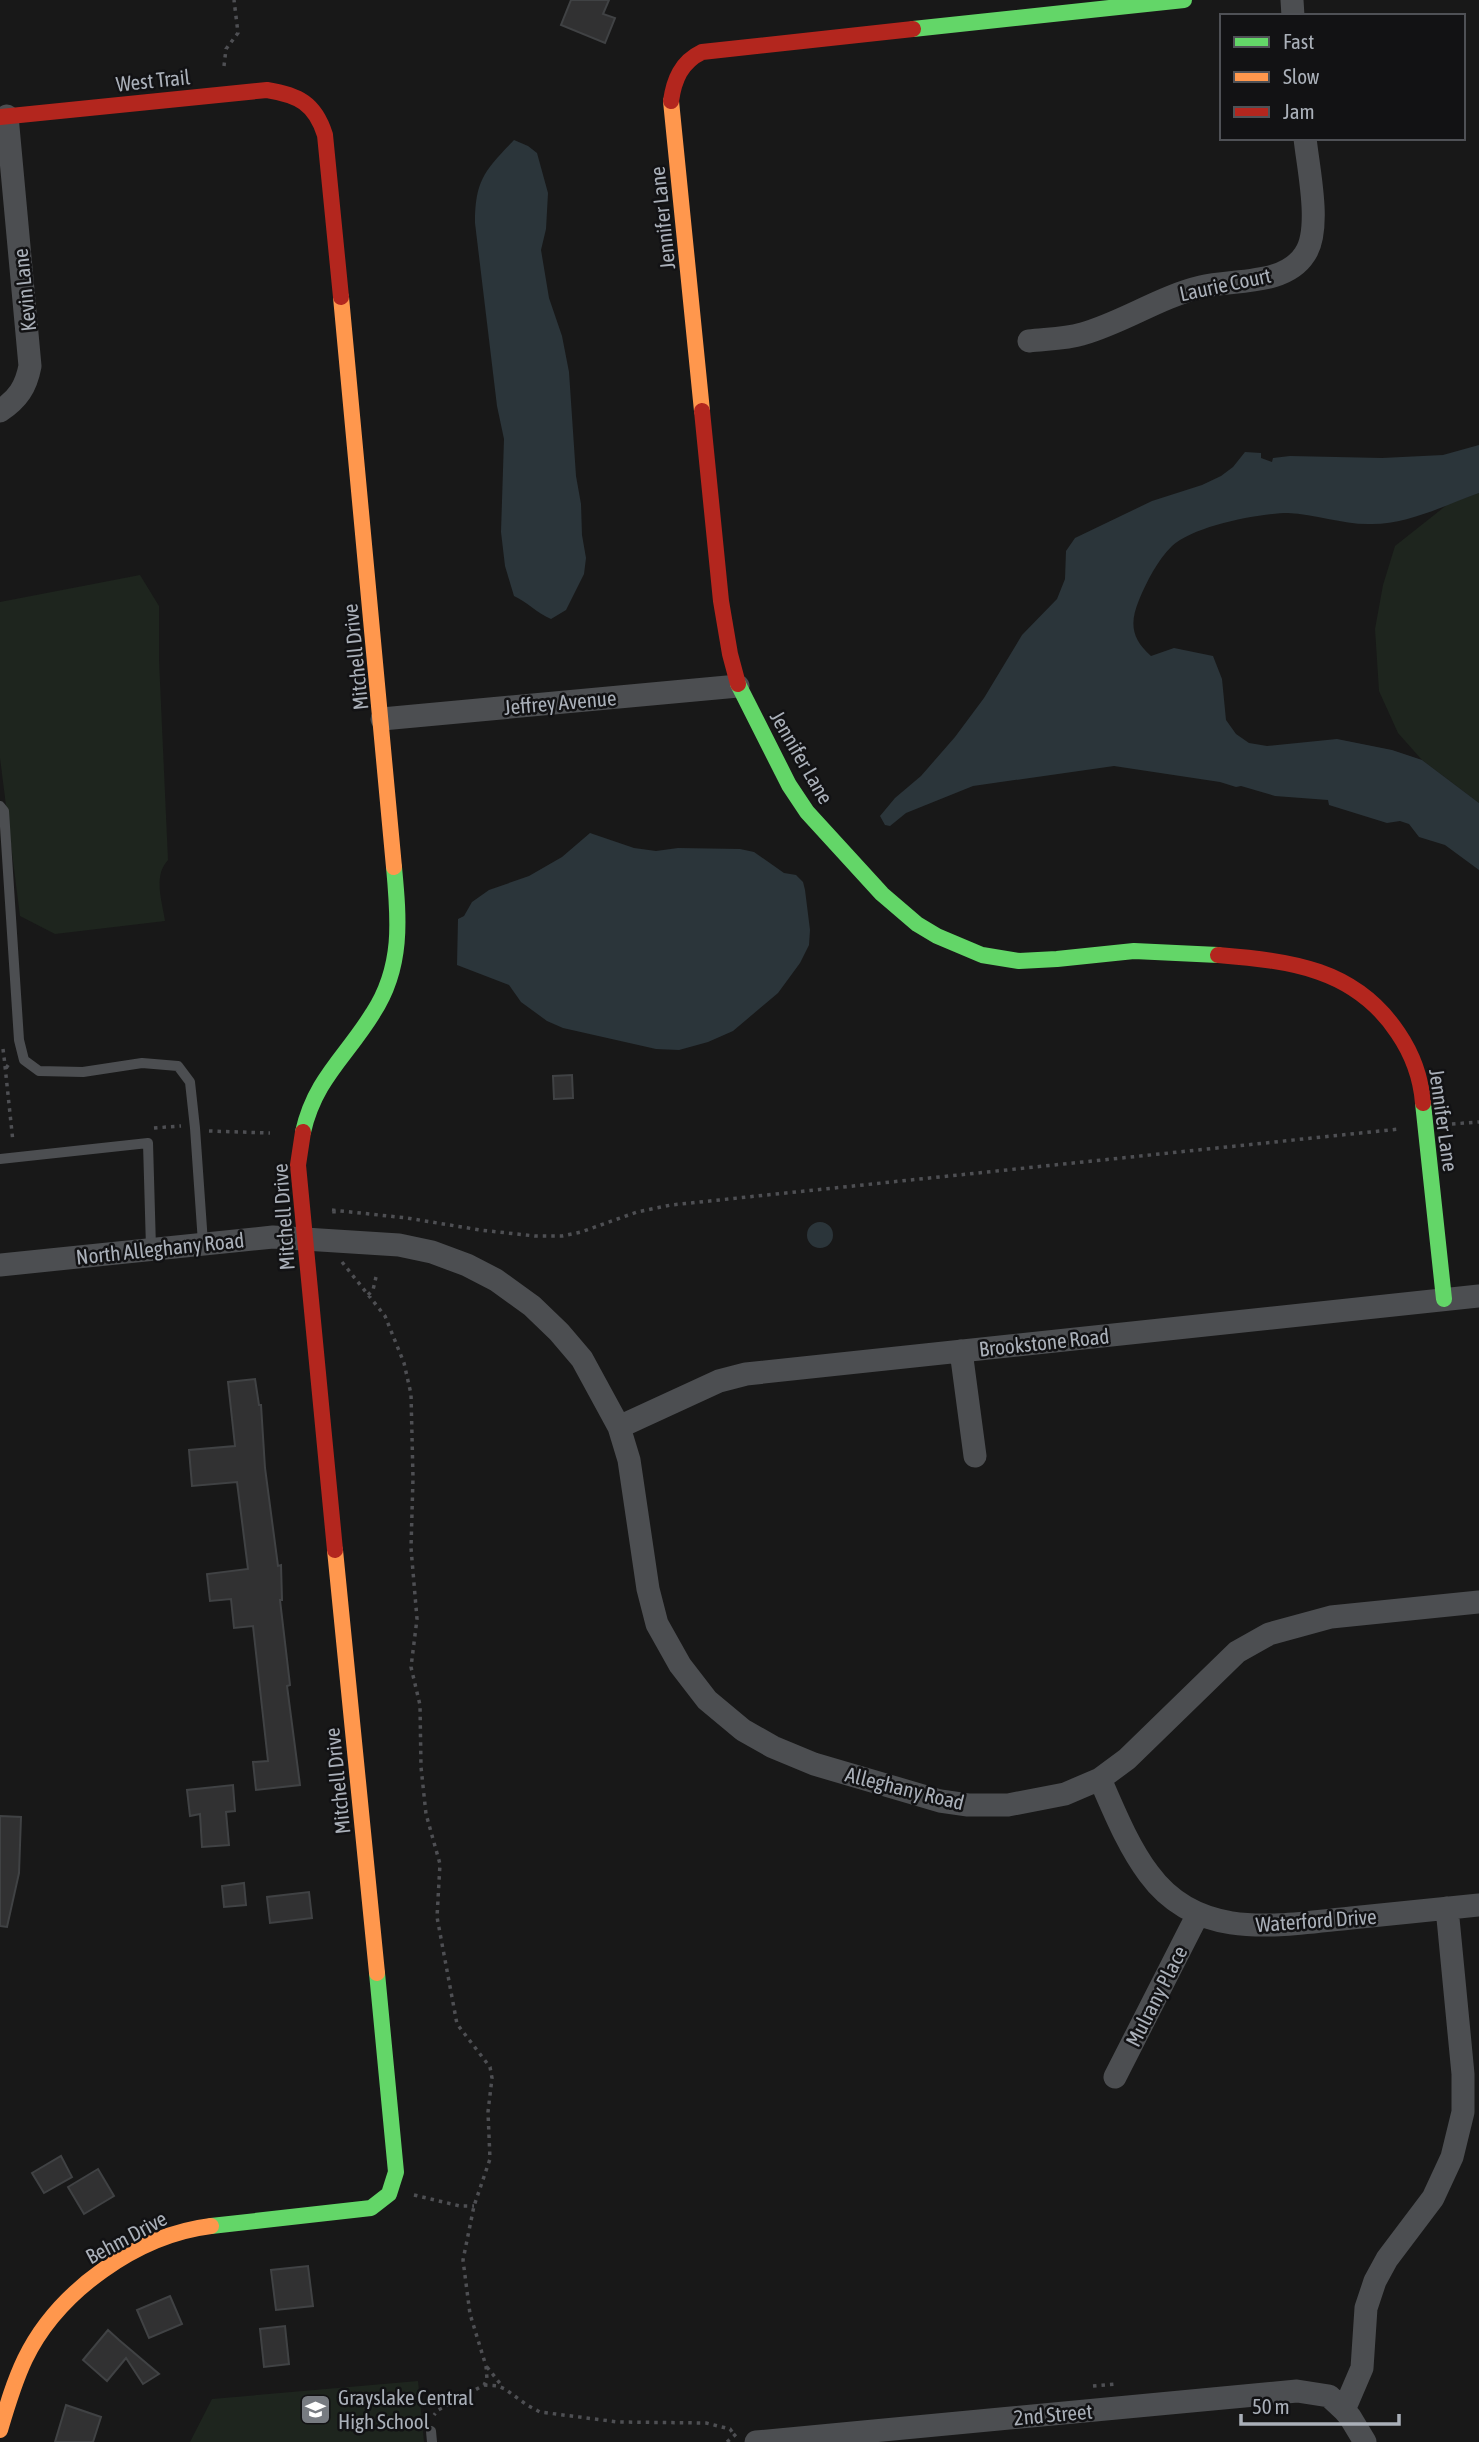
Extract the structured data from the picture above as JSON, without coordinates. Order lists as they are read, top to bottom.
{
  "streets": {
    "street": [
      "West Trail",
      "Jennifer Lane",
      "Laurie Court",
      "Kevin Lane",
      "Mitchell Drive",
      "Jeffrey Avenue",
      "North Alleghany Road",
      "Brookstone Road",
      "Alleghany Road",
      "Waterford Drive",
      "Mulrany Place",
      "Behm Drive",
      "2nd Street"
    ]
  },
  "crossings": [
    ["West Trail", "Kevin Lane"],
    ["West Trail", "Mitchell Drive"],
    ["Jennifer Lane", "Jeffrey Avenue"],
    ["Jennifer Lane", "Brookstone Road"],
    ["Mitchell Drive", "Jeffrey Avenue"],
    ["Mitchell Drive", "North Alleghany Road"],
    ["Mitchell Drive", "Behm Drive"],
    ["North Alleghany Road", "Brookstone Road"],
    ["North Alleghany Road", "Alleghany Road"],
    ["Brookstone Road", "Alleghany Road"],
    ["Alleghany Road", "Waterford Drive"],
    ["Waterford Drive", "Mulrany Place"]
  ],
  "places": {
    "school or university": ["Grayslake Central High School"]
  },
  "legend": ["Fast", "Slow", "Jam"],
  "scale_bar": "50 m"
}
